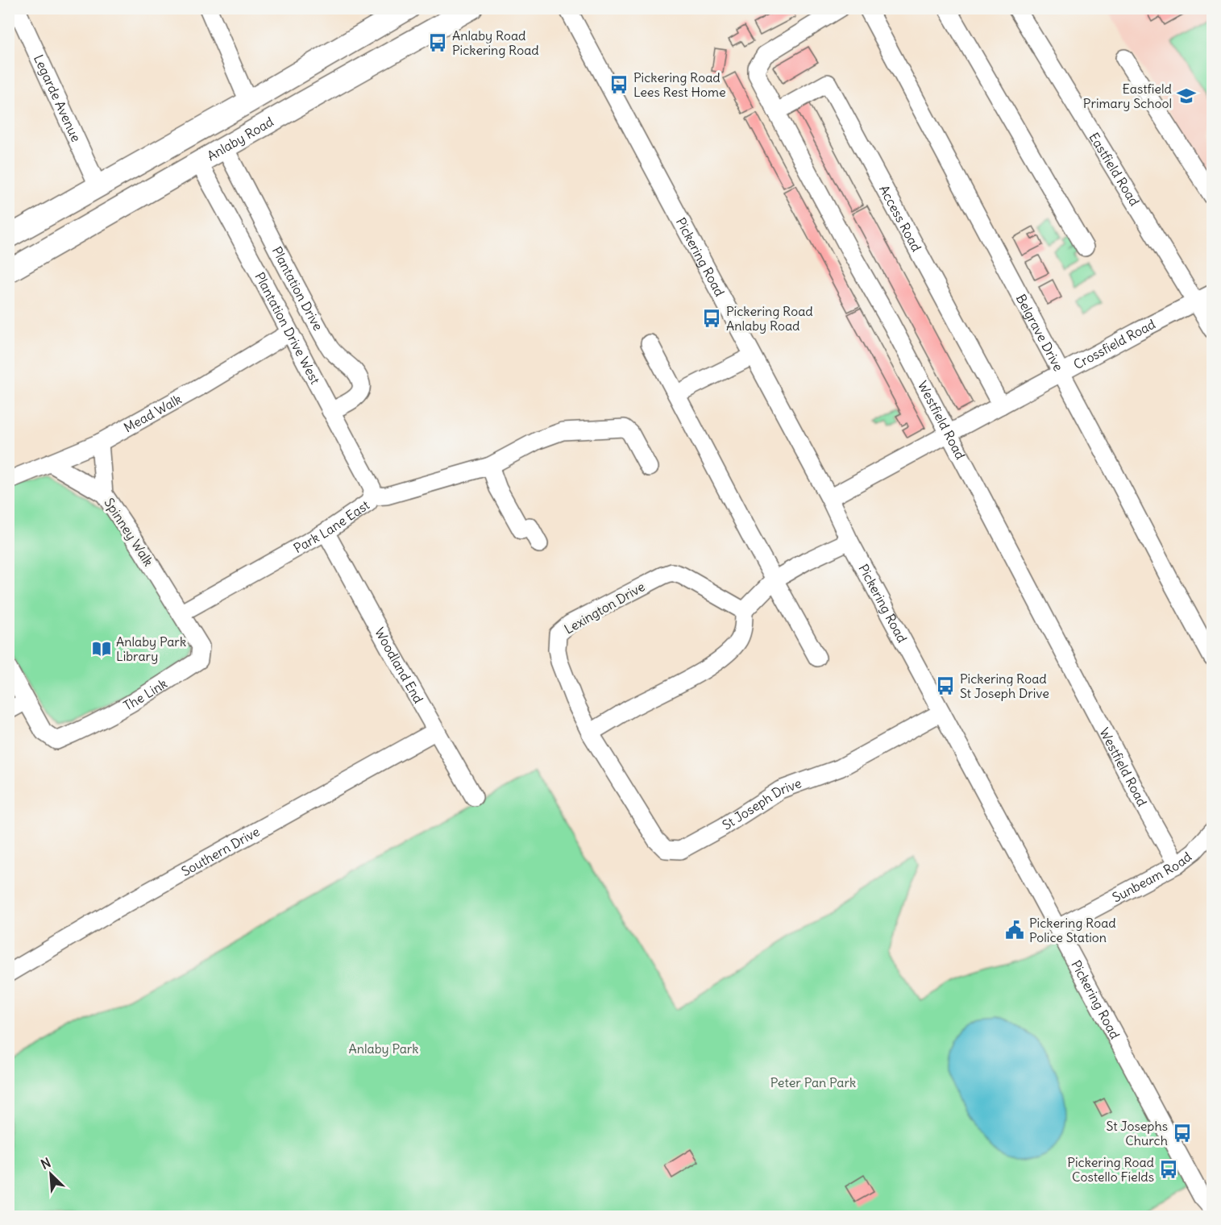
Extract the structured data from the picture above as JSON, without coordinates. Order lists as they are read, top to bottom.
{
  "streets": {
    "main road": ["Anlaby Road"],
    "street": [
      "Legarde Avenue",
      "Eastfield Road",
      "Access Road",
      "Pickering Road",
      "Plantation Drive",
      "Plantation Drive West",
      "Belgrave Drive",
      "Crossfield Road",
      "Mead Walk",
      "Westfield Road",
      "Park Lane East",
      "Spinney Walk",
      "Lexington Drive",
      "Woodland End",
      "The Link",
      "St Joseph Drive",
      "Southern Drive",
      "Sunbeam Road"
    ]
  },
  "crossings": [
    ["Legarde Avenue", "Anlaby Road"],
    ["Anlaby Road", "Plantation Drive"],
    ["Anlaby Road", "Plantation Drive West"],
    ["Eastfield Road", "Crossfield Road"],
    ["Access Road", "Crossfield Road"],
    ["Access Road", "Westfield Road"],
    ["Pickering Road", "Crossfield Road"],
    ["Pickering Road", "St Joseph Drive"],
    ["Pickering Road", "Sunbeam Road"],
    ["Plantation Drive", "Plantation Drive West"],
    ["Plantation Drive West", "Mead Walk"],
    ["Plantation Drive West", "Park Lane East"],
    ["Belgrave Drive", "Crossfield Road"],
    ["Crossfield Road", "Westfield Road"],
    ["Mead Walk", "Spinney Walk"],
    ["Westfield Road", "Sunbeam Road"],
    ["Park Lane East", "Spinney Walk"],
    ["Park Lane East", "Woodland End"],
    ["Park Lane East", "The Link"],
    ["Spinney Walk", "The Link"],
    ["Lexington Drive", "St Joseph Drive"],
    ["Woodland End", "Southern Drive"]
  ],
  "parks": ["Anlaby Park", "Peter Pan Park"],
  "places": {
    "bus stop": [
      "Anlaby Road Pickering Road",
      "Pickering Road Lees Rest Home",
      "Pickering Road Anlaby Road",
      "Pickering Road St Joseph Drive",
      "St Josephs Church",
      "Pickering Road Costello Fields"
    ],
    "school or university": ["Eastfield Primary School"],
    "library": ["Anlaby Park Library"],
    "public building": ["Pickering Road Police Station"]
  },
  "north": "top left"
}
